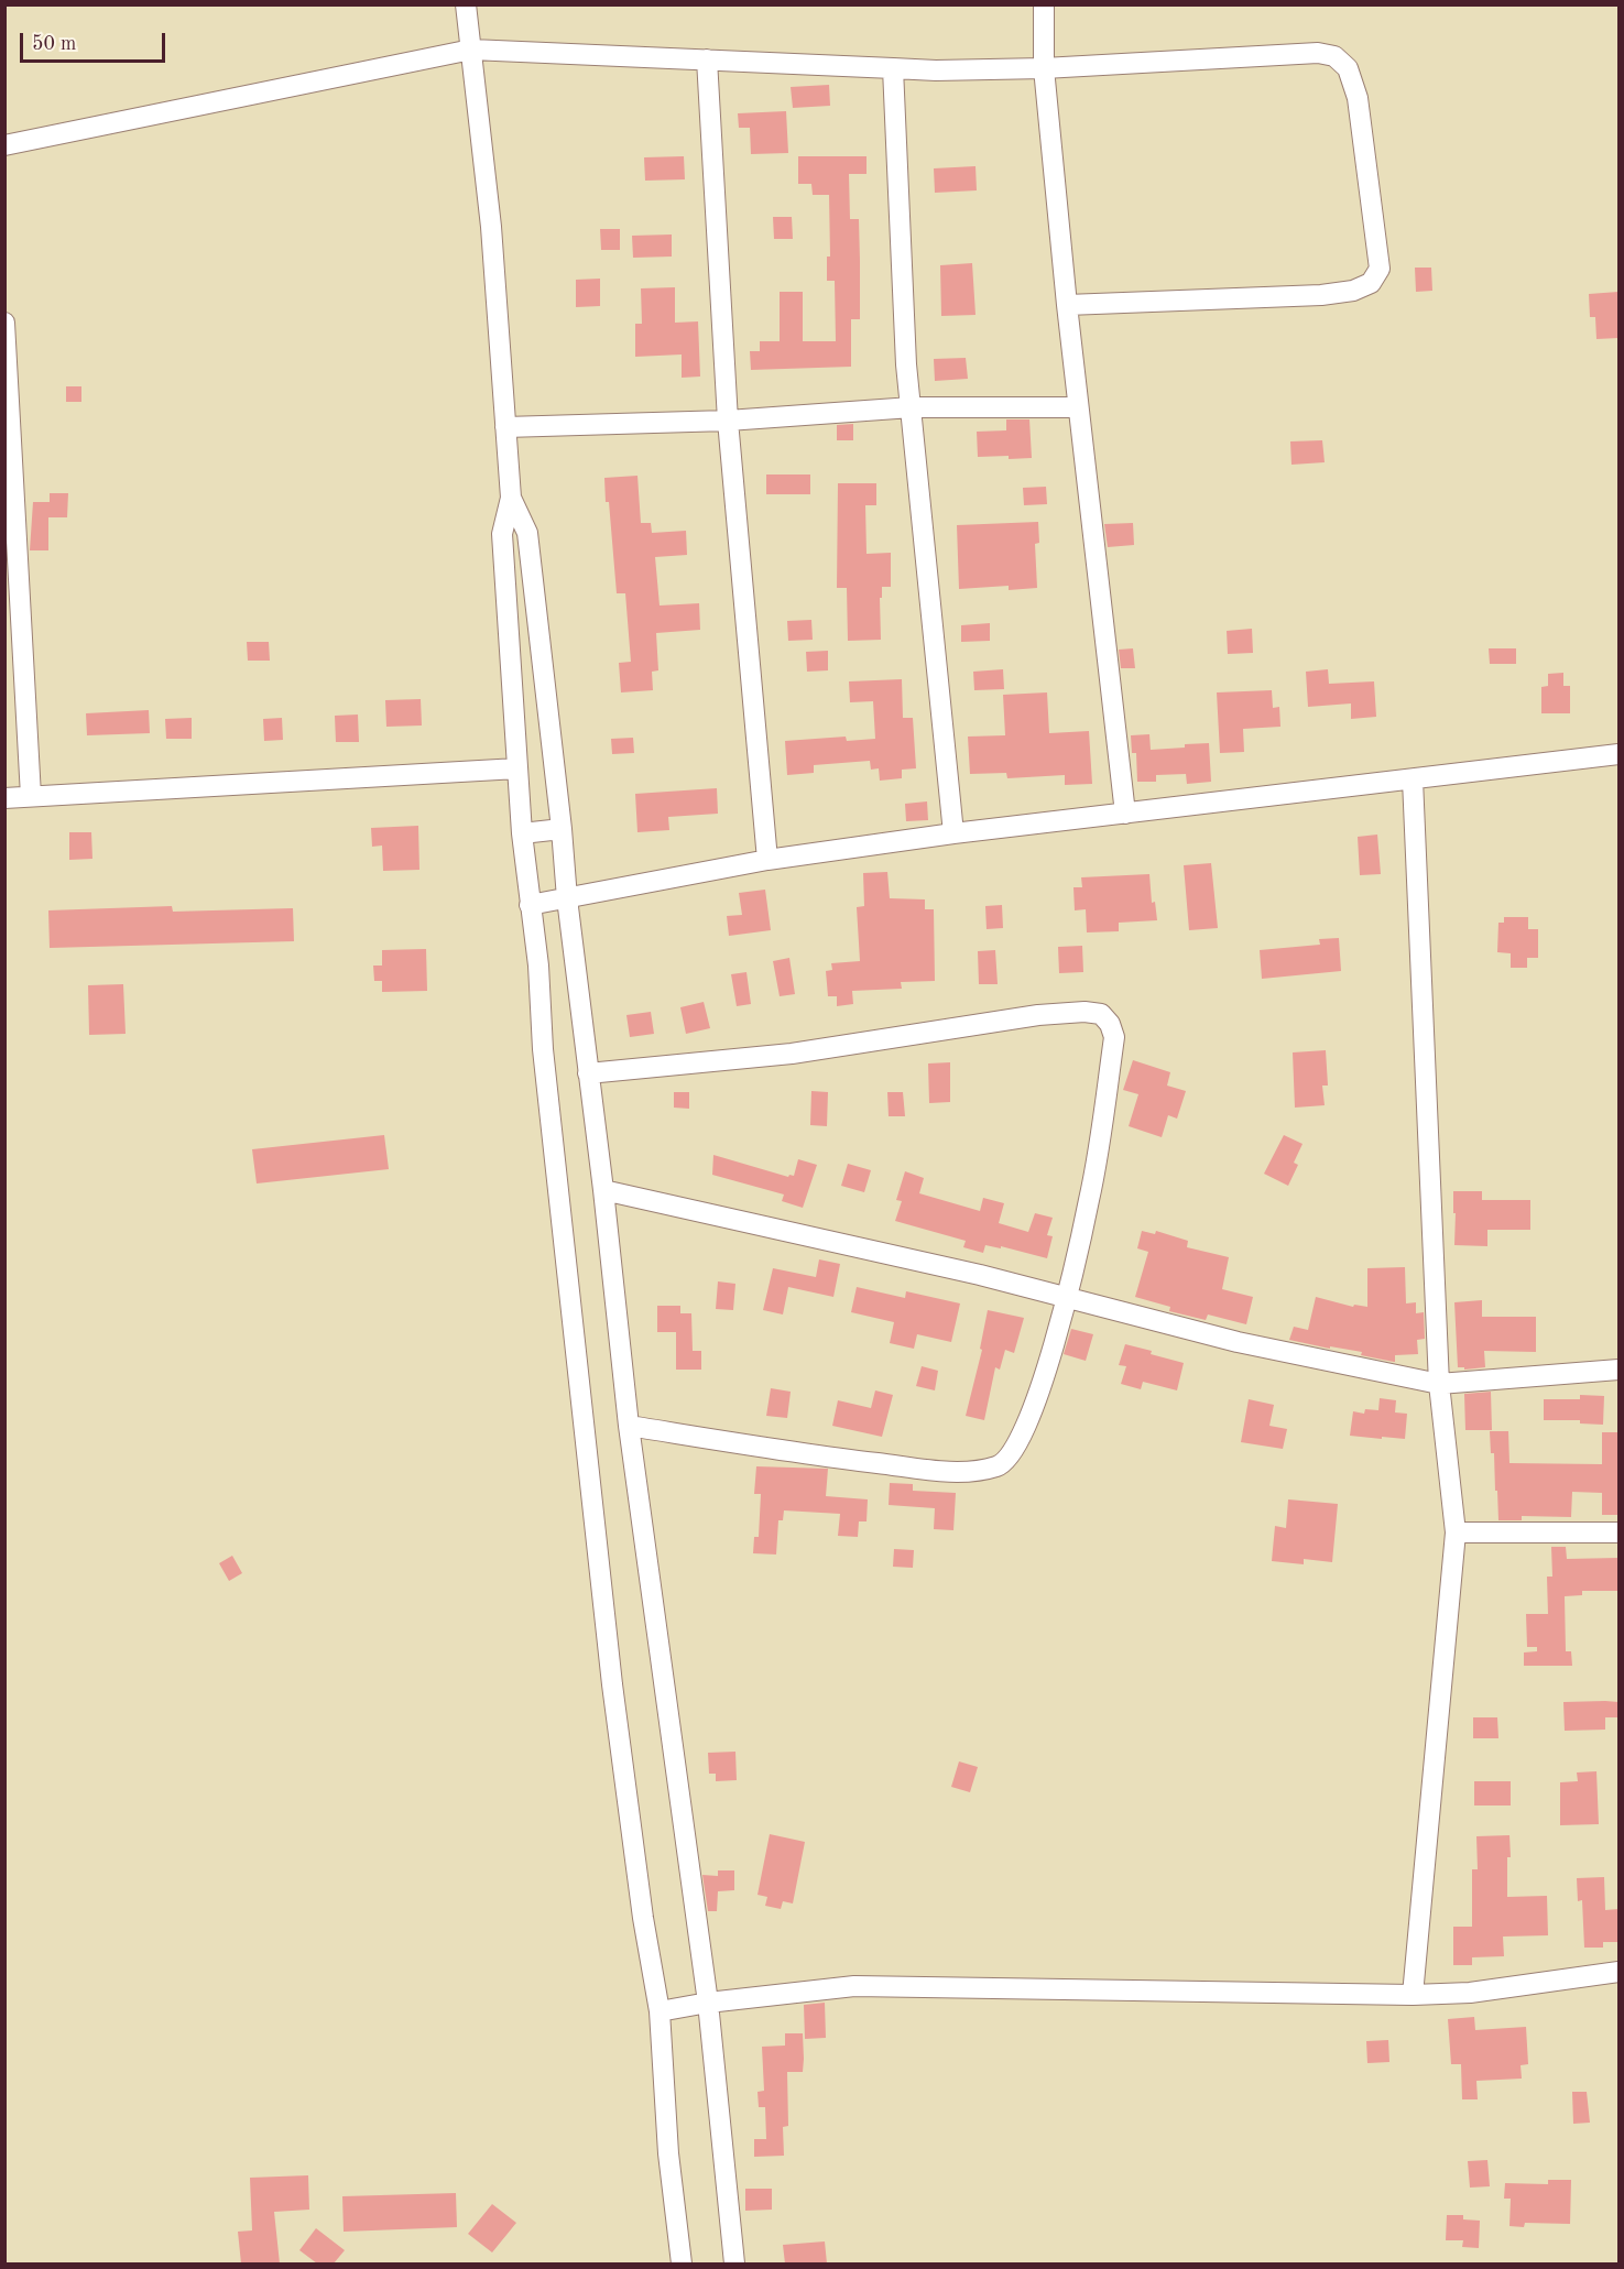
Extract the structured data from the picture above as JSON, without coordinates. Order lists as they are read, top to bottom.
{
  "scale_bar": "50 m"
}
